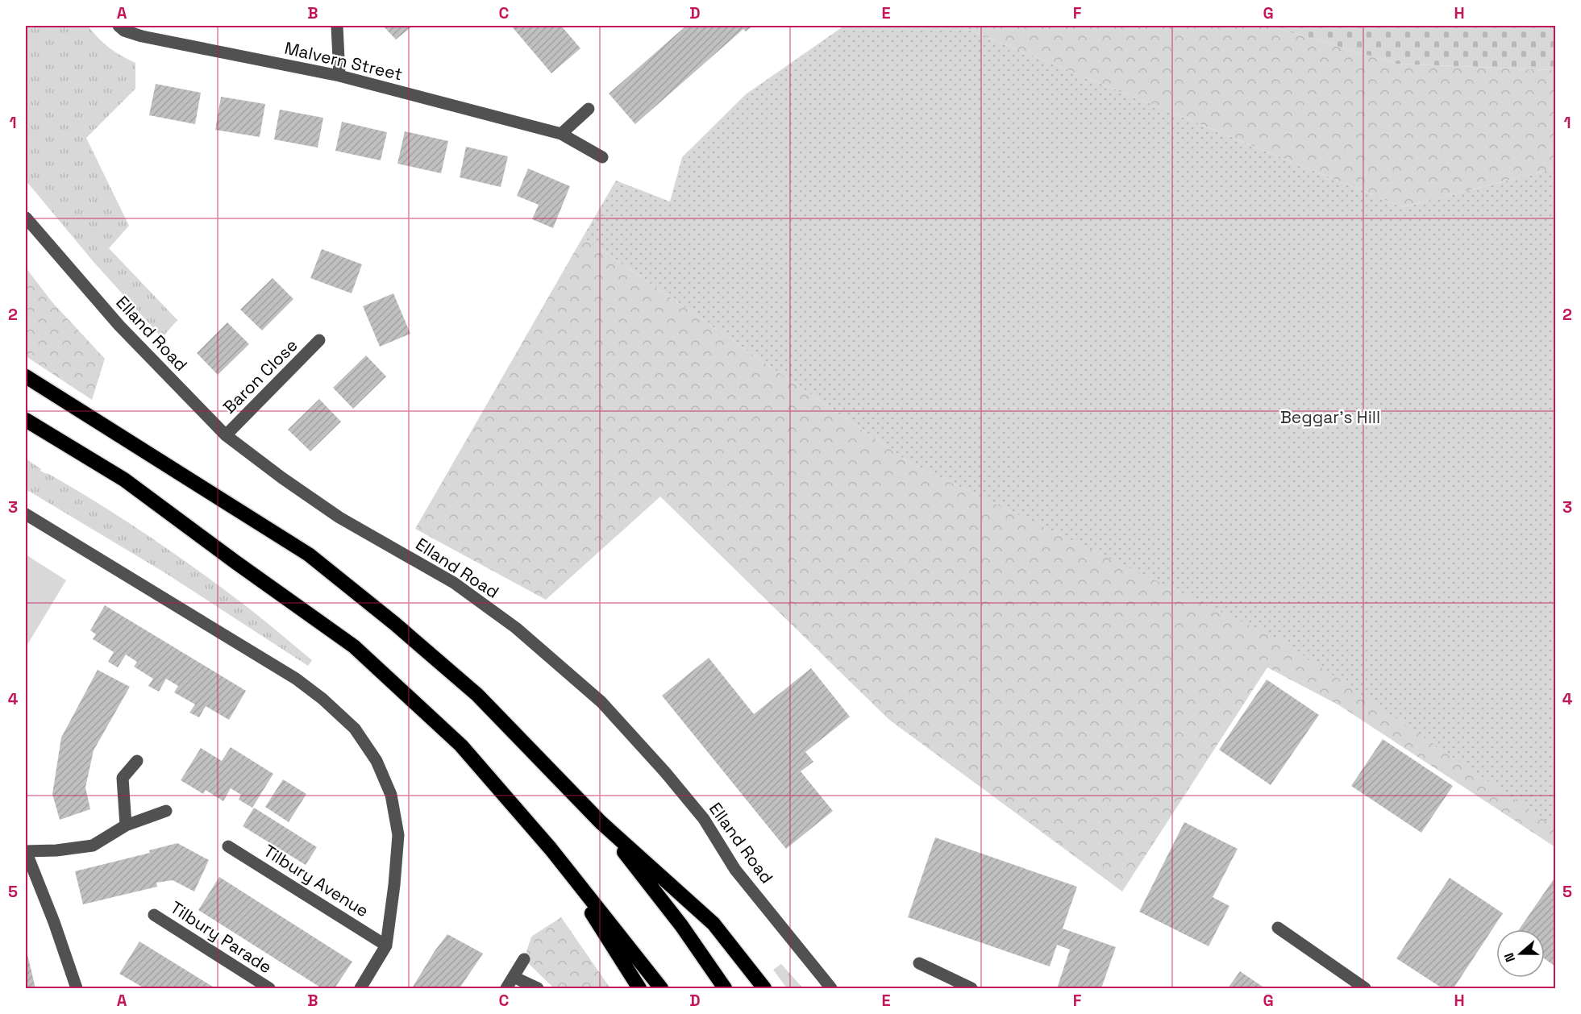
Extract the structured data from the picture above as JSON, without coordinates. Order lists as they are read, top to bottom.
{
  "streets": {
    "street": [
      "Malvern Street",
      "Elland Road",
      "Baron Close",
      "Tilbury Avenue",
      "Tilbury Parade"
    ]
  },
  "crossings": [
    ["Elland Road", "Baron Close"]
  ],
  "parks": ["Beggar's Hill"],
  "north": "left",
  "grid": {
    "columns": [
      "A",
      "B",
      "C",
      "D",
      "E",
      "F",
      "G",
      "H"
    ],
    "rows": [
      "1",
      "2",
      "3",
      "4",
      "5"
    ]
  }
}
